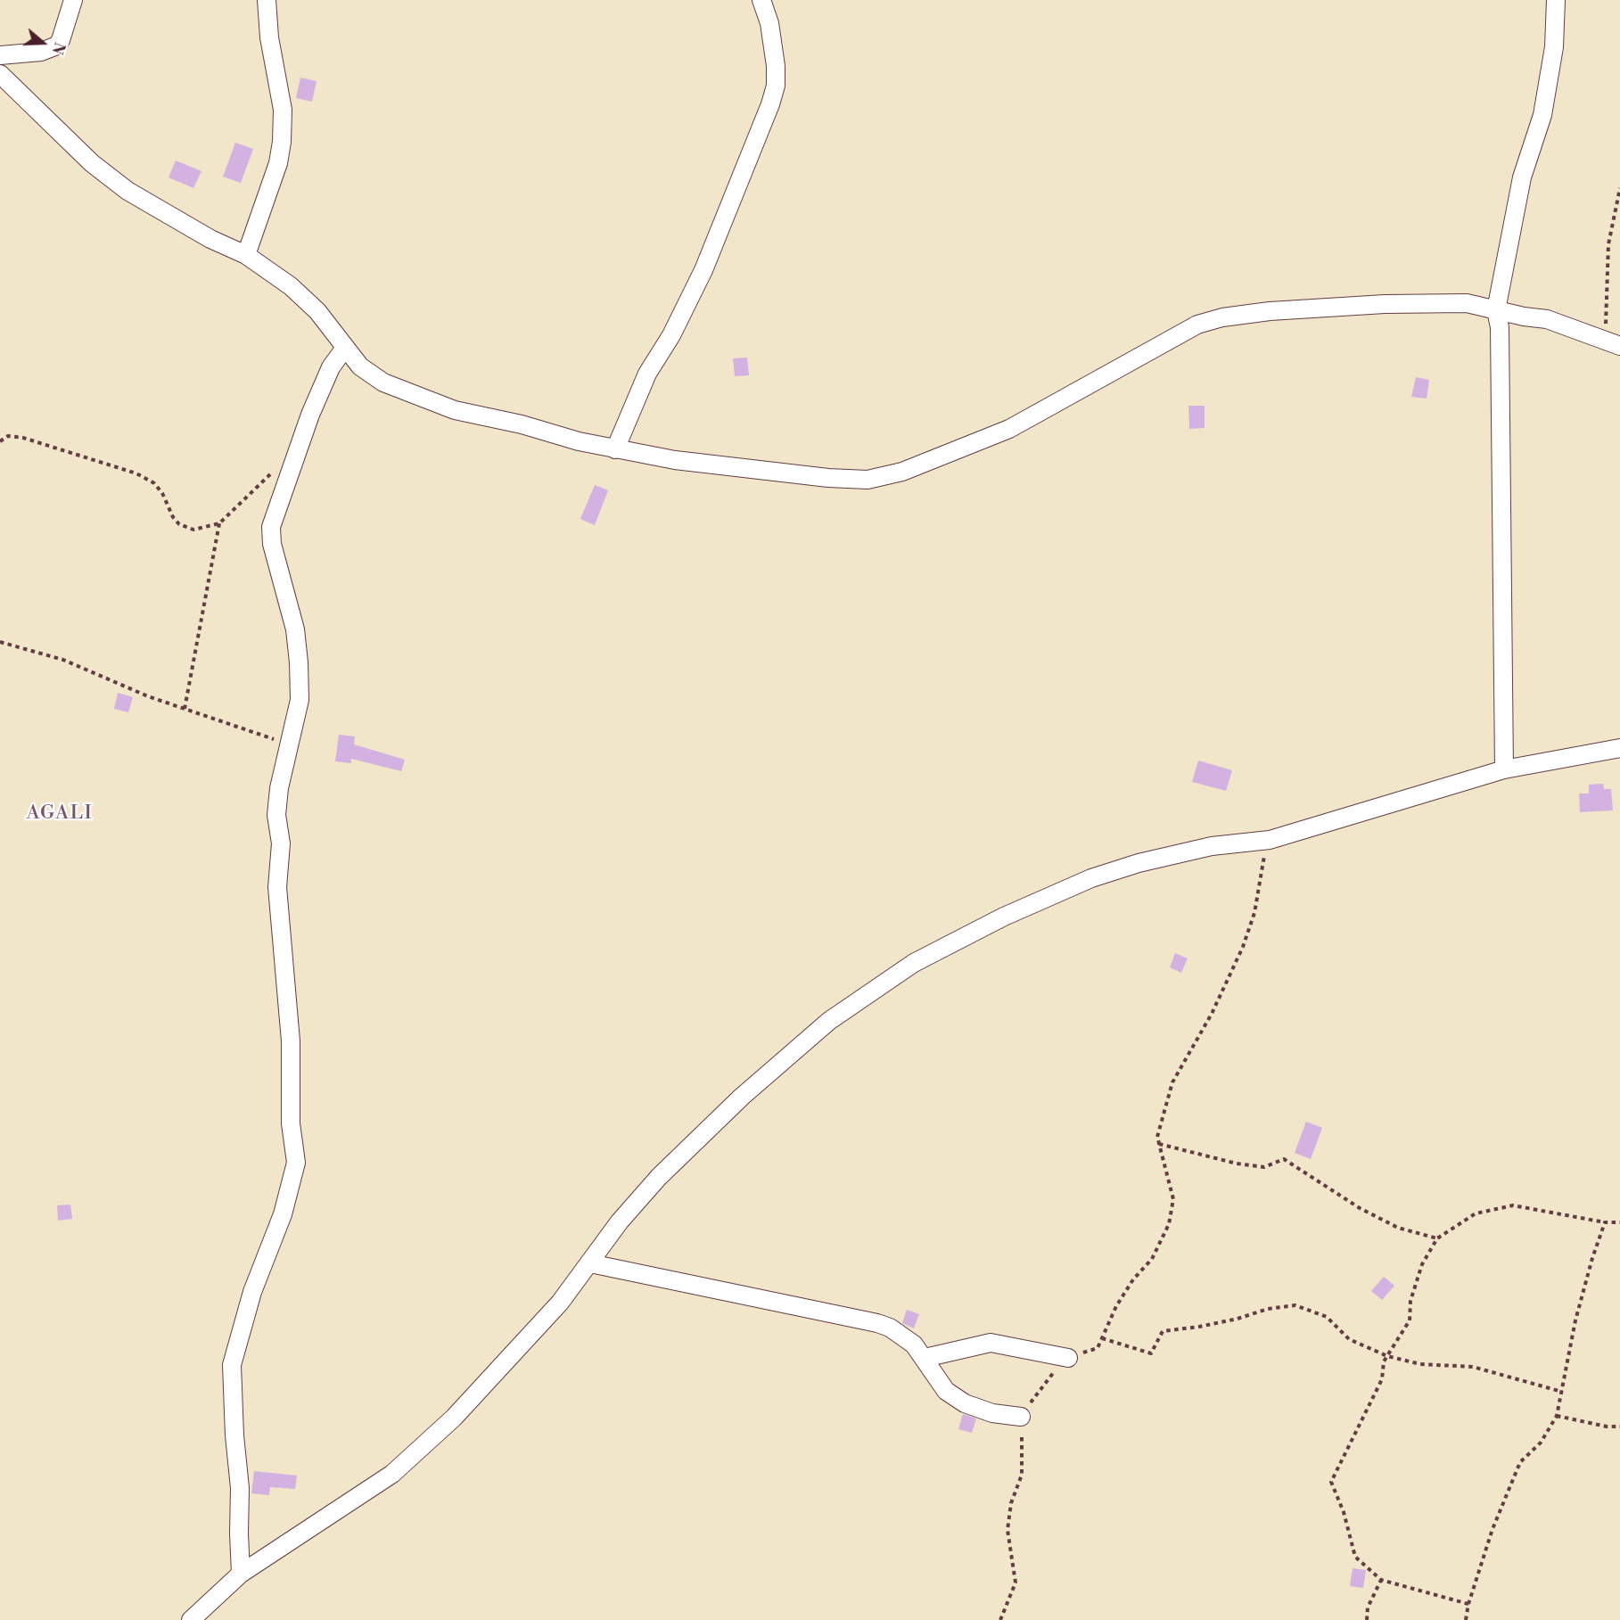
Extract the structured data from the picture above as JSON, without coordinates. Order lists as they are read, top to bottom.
{
  "districts": ["AGALI"],
  "north": "right"
}
